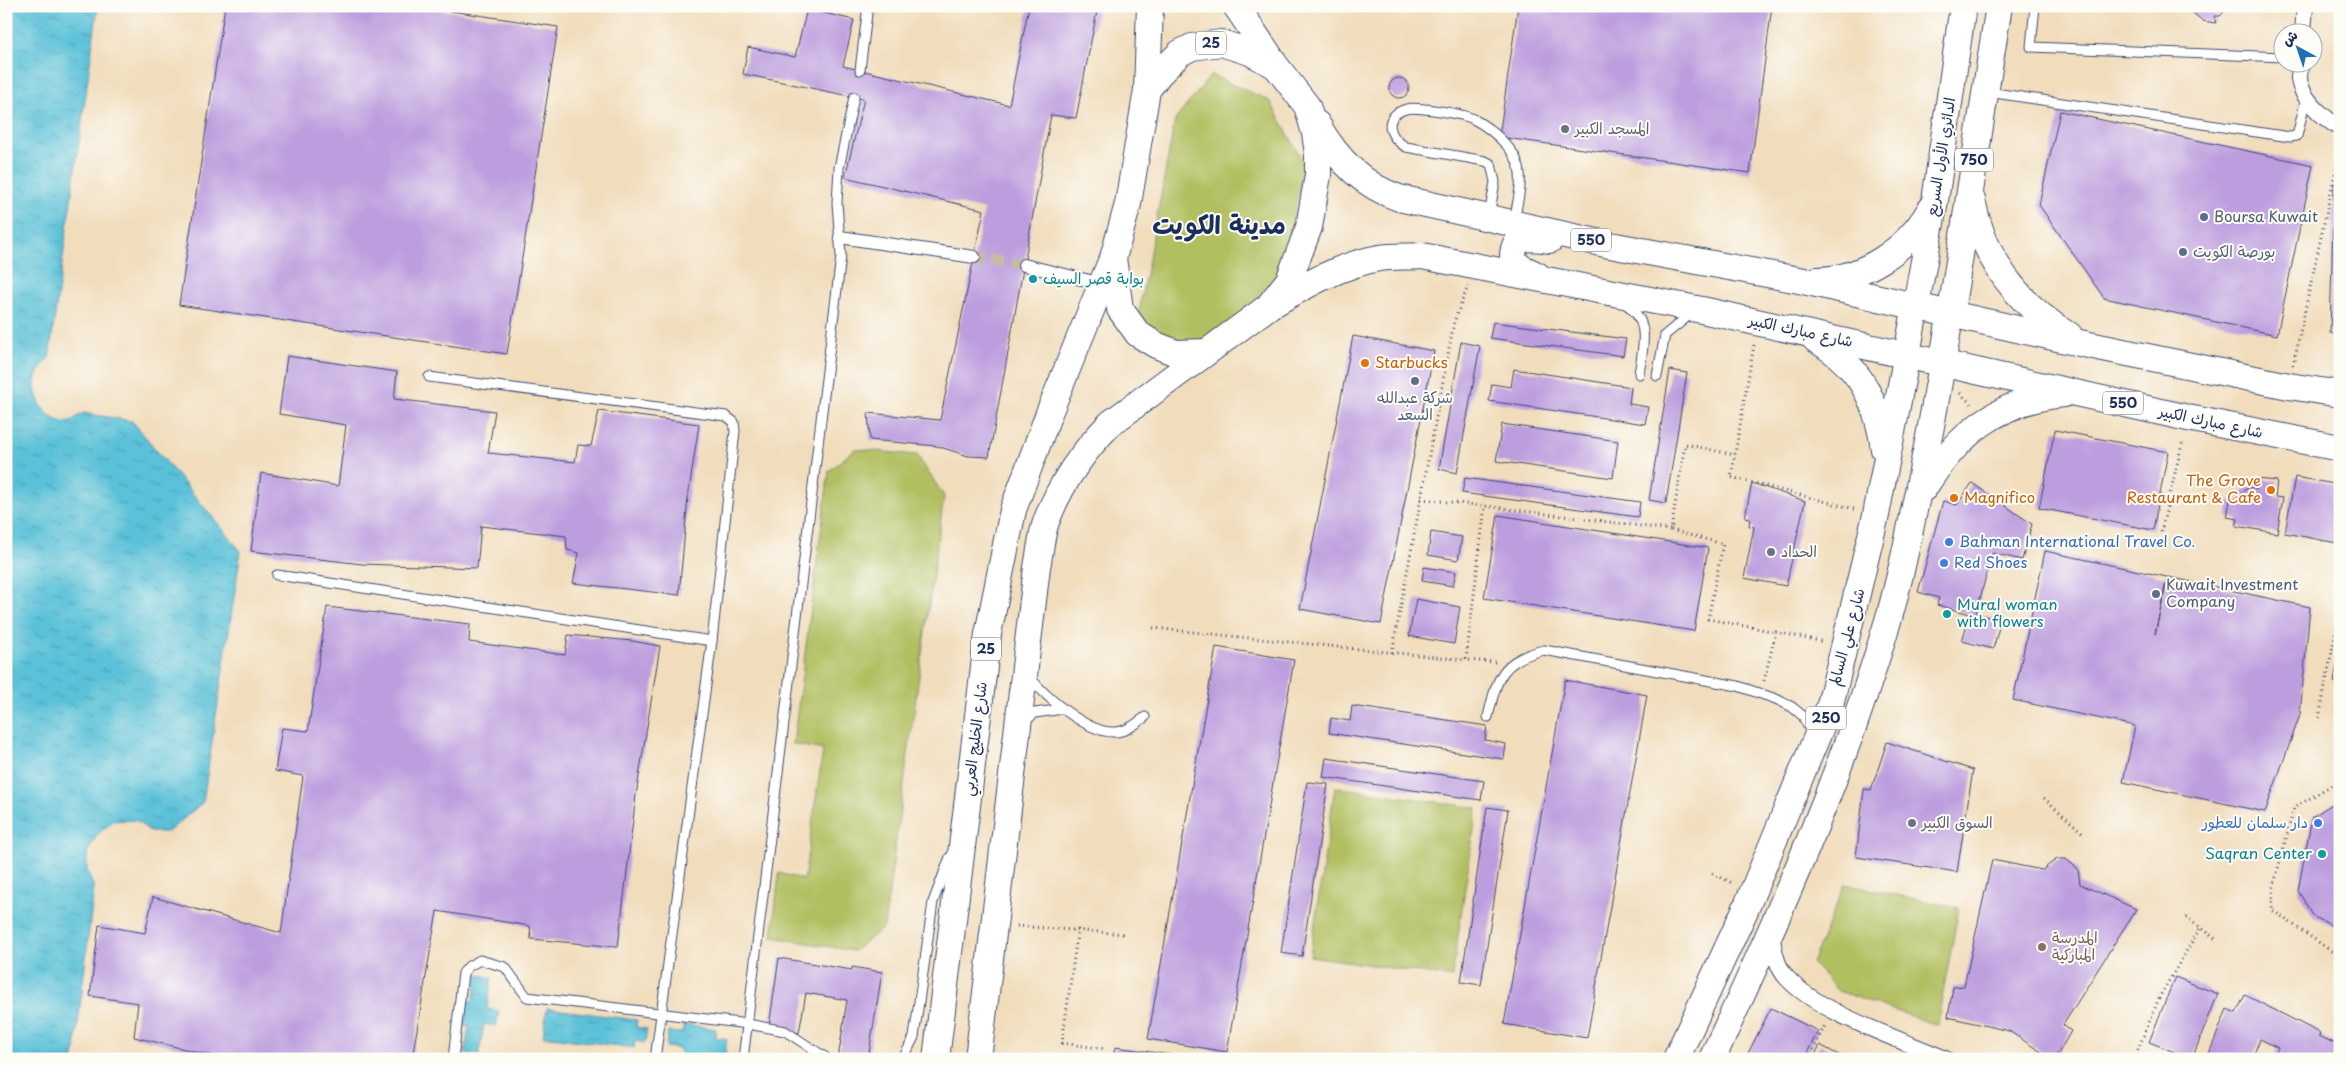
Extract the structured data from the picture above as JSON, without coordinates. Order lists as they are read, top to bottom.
{
  "streets": {
    "main road": [
      "25",
      "الدائري الأول السريع",
      "750",
      "550",
      "شارع مبارك الكبير",
      "شارع علي السالم",
      "250",
      "شارع الخليج العربي"
    ]
  },
  "crossings": [
    ["25", "550"],
    ["25", "شارع مبارك الكبير"],
    ["25", "شارع الخليج العربي"],
    ["الدائري الأول السريع", "550"],
    ["الدائري الأول السريع", "شارع علي السالم"],
    ["750", "550"],
    ["750", "250"],
    ["550", "شارع علي السالم"],
    ["550", "250"],
    ["شارع مبارك الكبير", "شارع علي السالم"],
    ["شارع مبارك الكبير", "250"]
  ],
  "districts": ["مدينة الكويت"],
  "places": [
    "المسجد الكبير",
    "Boursa Kuwait",
    "بورصة الكويت",
    "بوابة قصر السيف",
    "Starbucks",
    "شركة عبدالله السعد",
    "The Grove Restaurant & Cafe",
    "Magnifico",
    "Bahman International Travel Co.",
    "الحداد",
    "Red Shoes",
    "Kuwait Investment Company",
    "Mural woman with flowers",
    "السوق الكبير",
    "دار سلمان للعطور",
    "Saqran Center",
    "المدرسة المباركية"
  ],
  "north": "top left"
}
